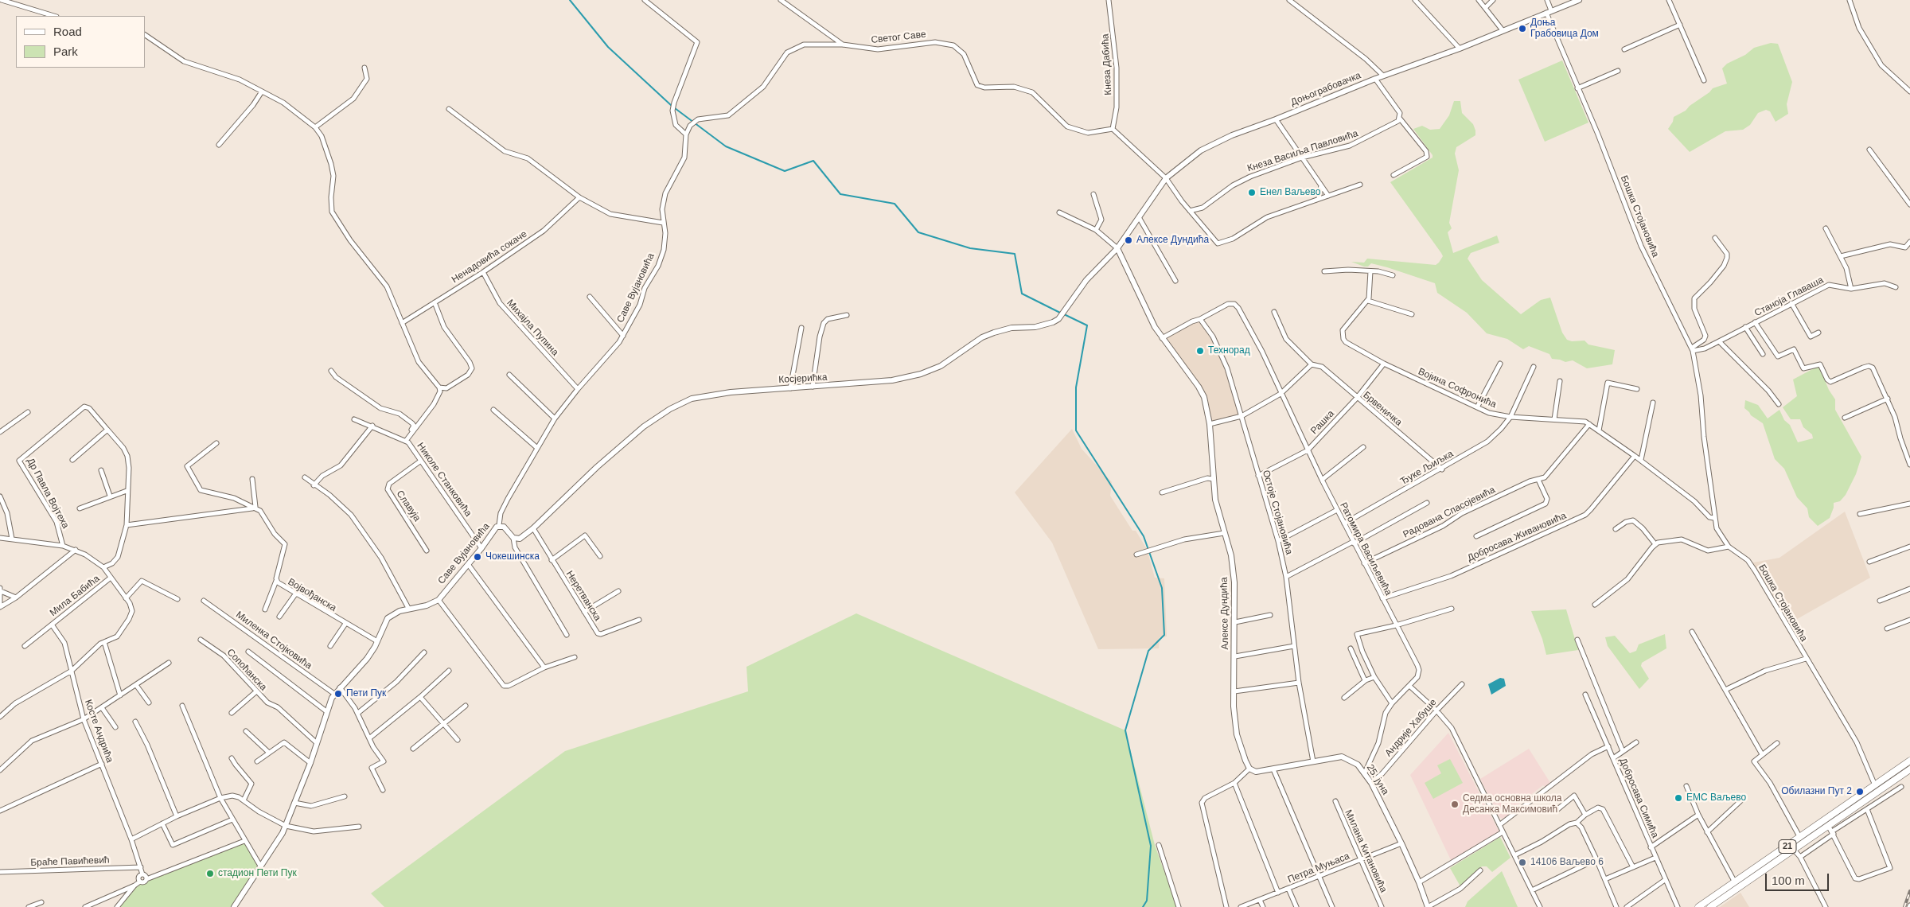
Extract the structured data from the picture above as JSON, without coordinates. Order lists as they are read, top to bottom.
{
  "streets": {
    "main road": ["21"],
    "street": [
      "Светог Саве",
      "Кнеза Дабића",
      "Доњограбовачка",
      "Кнеза Васиља Павловића",
      "Бошка Стојановића",
      "Ненадовића сокаче",
      "Саве Вујановића",
      "Станоја Главаша",
      "Михајла Пупина",
      "Косјерићка",
      "Војина Софронића",
      "Брвеничка",
      "Рашка",
      "Ђуке Љиљка",
      "Николе Станковића",
      "Др Павла Војтеха",
      "Славуја",
      "Остоје Стојановића",
      "Радована Спасојевића",
      "Добросава Живановића",
      "Ратомира Васиљевића",
      "Војвођанска",
      "Мила Бабића",
      "Неретванска",
      "Алексе Дундића",
      "Миленка Стојковића",
      "Сопоћанска",
      "Андрије Хабуше",
      "Косте Андрића",
      "25. јуна",
      "Добросава Симића",
      "Милана Китановића",
      "Браће Павићевић",
      "Петра Муњаса"
    ]
  },
  "crossings": [
    ["Светог Саве", "Кнеза Дабића"],
    ["Светог Саве", "Саве Вујановића"],
    ["Доњограбовачка", "Бошка Стојановића"],
    ["Доњограбовачка", "Косјерићка"],
    ["Доњограбовачка", "Алексе Дундића"],
    ["Бошка Стојановића", "Станоја Главаша"],
    ["Бошка Стојановића", "Војина Софронића"],
    ["Бошка Стојановића", "21"],
    ["Ненадовића сокаче", "Михајла Пупина"],
    ["Саве Вујановића", "Михајла Пупина"],
    ["Саве Вујановића", "Николе Станковића"],
    ["Саве Вујановића", "Војвођанска"],
    ["Саве Вујановића", "Миленка Стојковића"],
    ["Саве Вујановића", "Сопоћанска"],
    ["Косјерићка", "Неретванска"],
    ["Косјерићка", "Алексе Дундића"],
    ["Војина Софронића", "Рашка"],
    ["Војина Софронића", "Ђуке Љиљка"],
    ["Војина Софронића", "Радована Спасојевића"],
    ["Војина Софронића", "Добросава Живановића"],
    ["Брвеничка", "Рашка"],
    ["Брвеничка", "Ђуке Љиљка"],
    ["Рашка", "Остоје Стојановића"],
    ["Рашка", "Ратомира Васиљевића"],
    ["Ђуке Љиљка", "Ратомира Васиљевића"],
    ["Николе Станковића", "Славуја"],
    ["Остоје Стојановића", "Ратомира Васиљевића"],
    ["Остоје Стојановића", "25. јуна"],
    ["Радована Спасојевића", "Ратомира Васиљевића"],
    ["Добросава Живановића", "Ратомира Васиљевића"],
    ["Ратомира Васиљевића", "25. јуна"],
    ["Мила Бабића", "Косте Андрића"],
    ["Алексе Дундића", "25. јуна"],
    ["Андрије Хабуше", "25. јуна"],
    ["Косте Андрића", "Браће Павићевић"],
    ["25. јуна", "Петра Муњаса"],
    ["Милана Китановића", "Петра Муњаса"]
  ],
  "places": [
    "Доња Грабовица Дом",
    "Енел Ваљево",
    "Алексе Дундића",
    "Технорад",
    "Чокешинска",
    "Пети Пук",
    "Обилазни Пут 2",
    "ЕМС Ваљево",
    "Седма основна школа Десанка Максимовић",
    "14106 Ваљево 6",
    "стадион Пети Пук"
  ],
  "legend": ["Road", "Park"],
  "scale_bar": "100 m"
}
